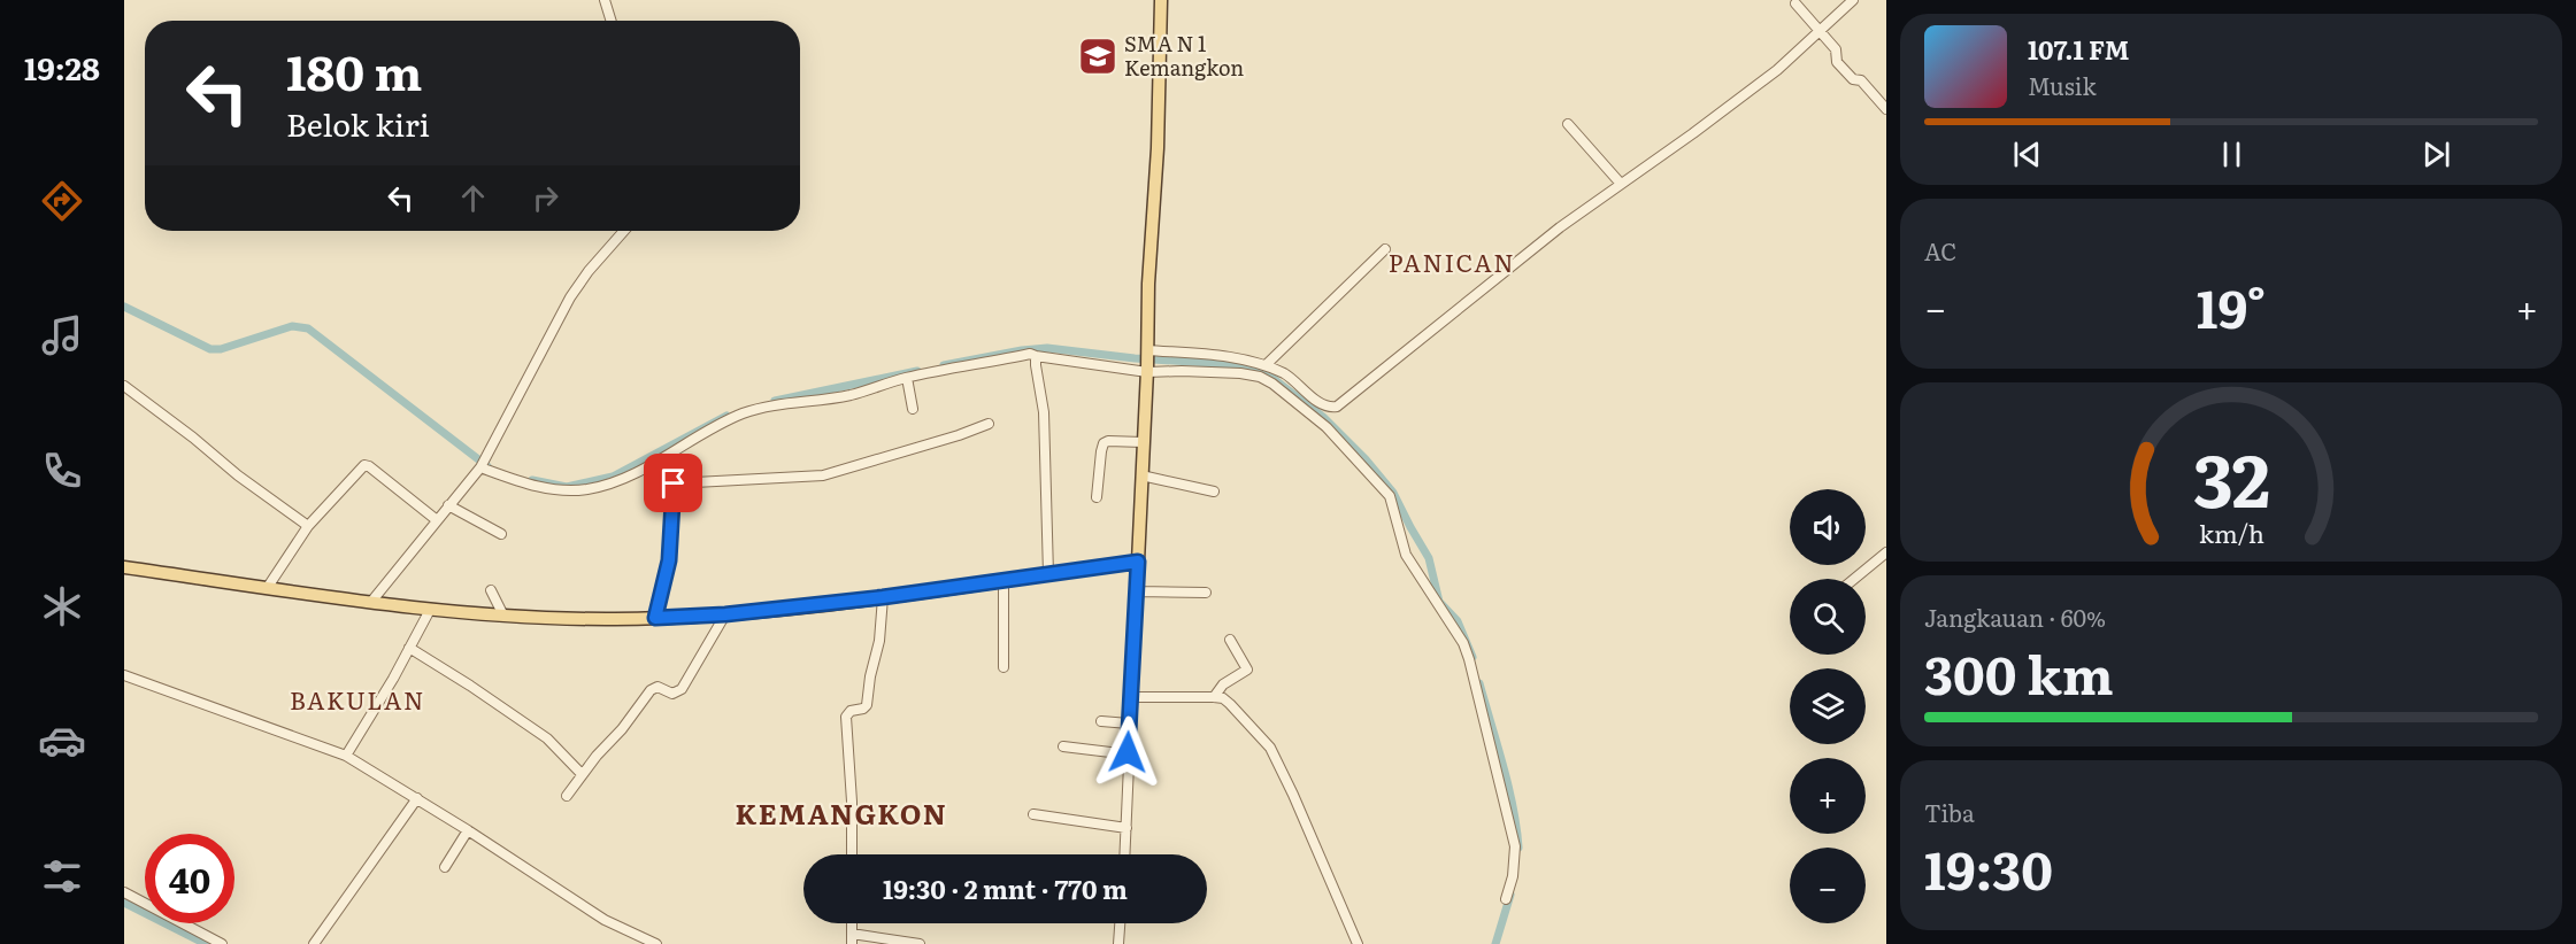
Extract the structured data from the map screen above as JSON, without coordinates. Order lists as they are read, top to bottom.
{
  "districts": ["PANICAN", "BAKULAN", "KEMANGKON"],
  "places": {
    "school or university": ["SMA N 1 Kemangkon"]
  },
  "page": {
    "tabs": "19:28",
    "turn": ["180 m", "Belok kiri"],
    "song": ["107.1 FM", "Musik"],
    "tile": [
      "AC",
      ["Jangkauan · 60%", "300 km"],
      ["Tiba", "19:30"]
    ],
    "heat": ["−", "19°", "+"],
    "map_buttons": ["+", "−"],
    "limit": "40",
    "trip": "19:30 · 2 mnt · 770 m",
    "gauge": ["32", "km/h"]
  }
}
